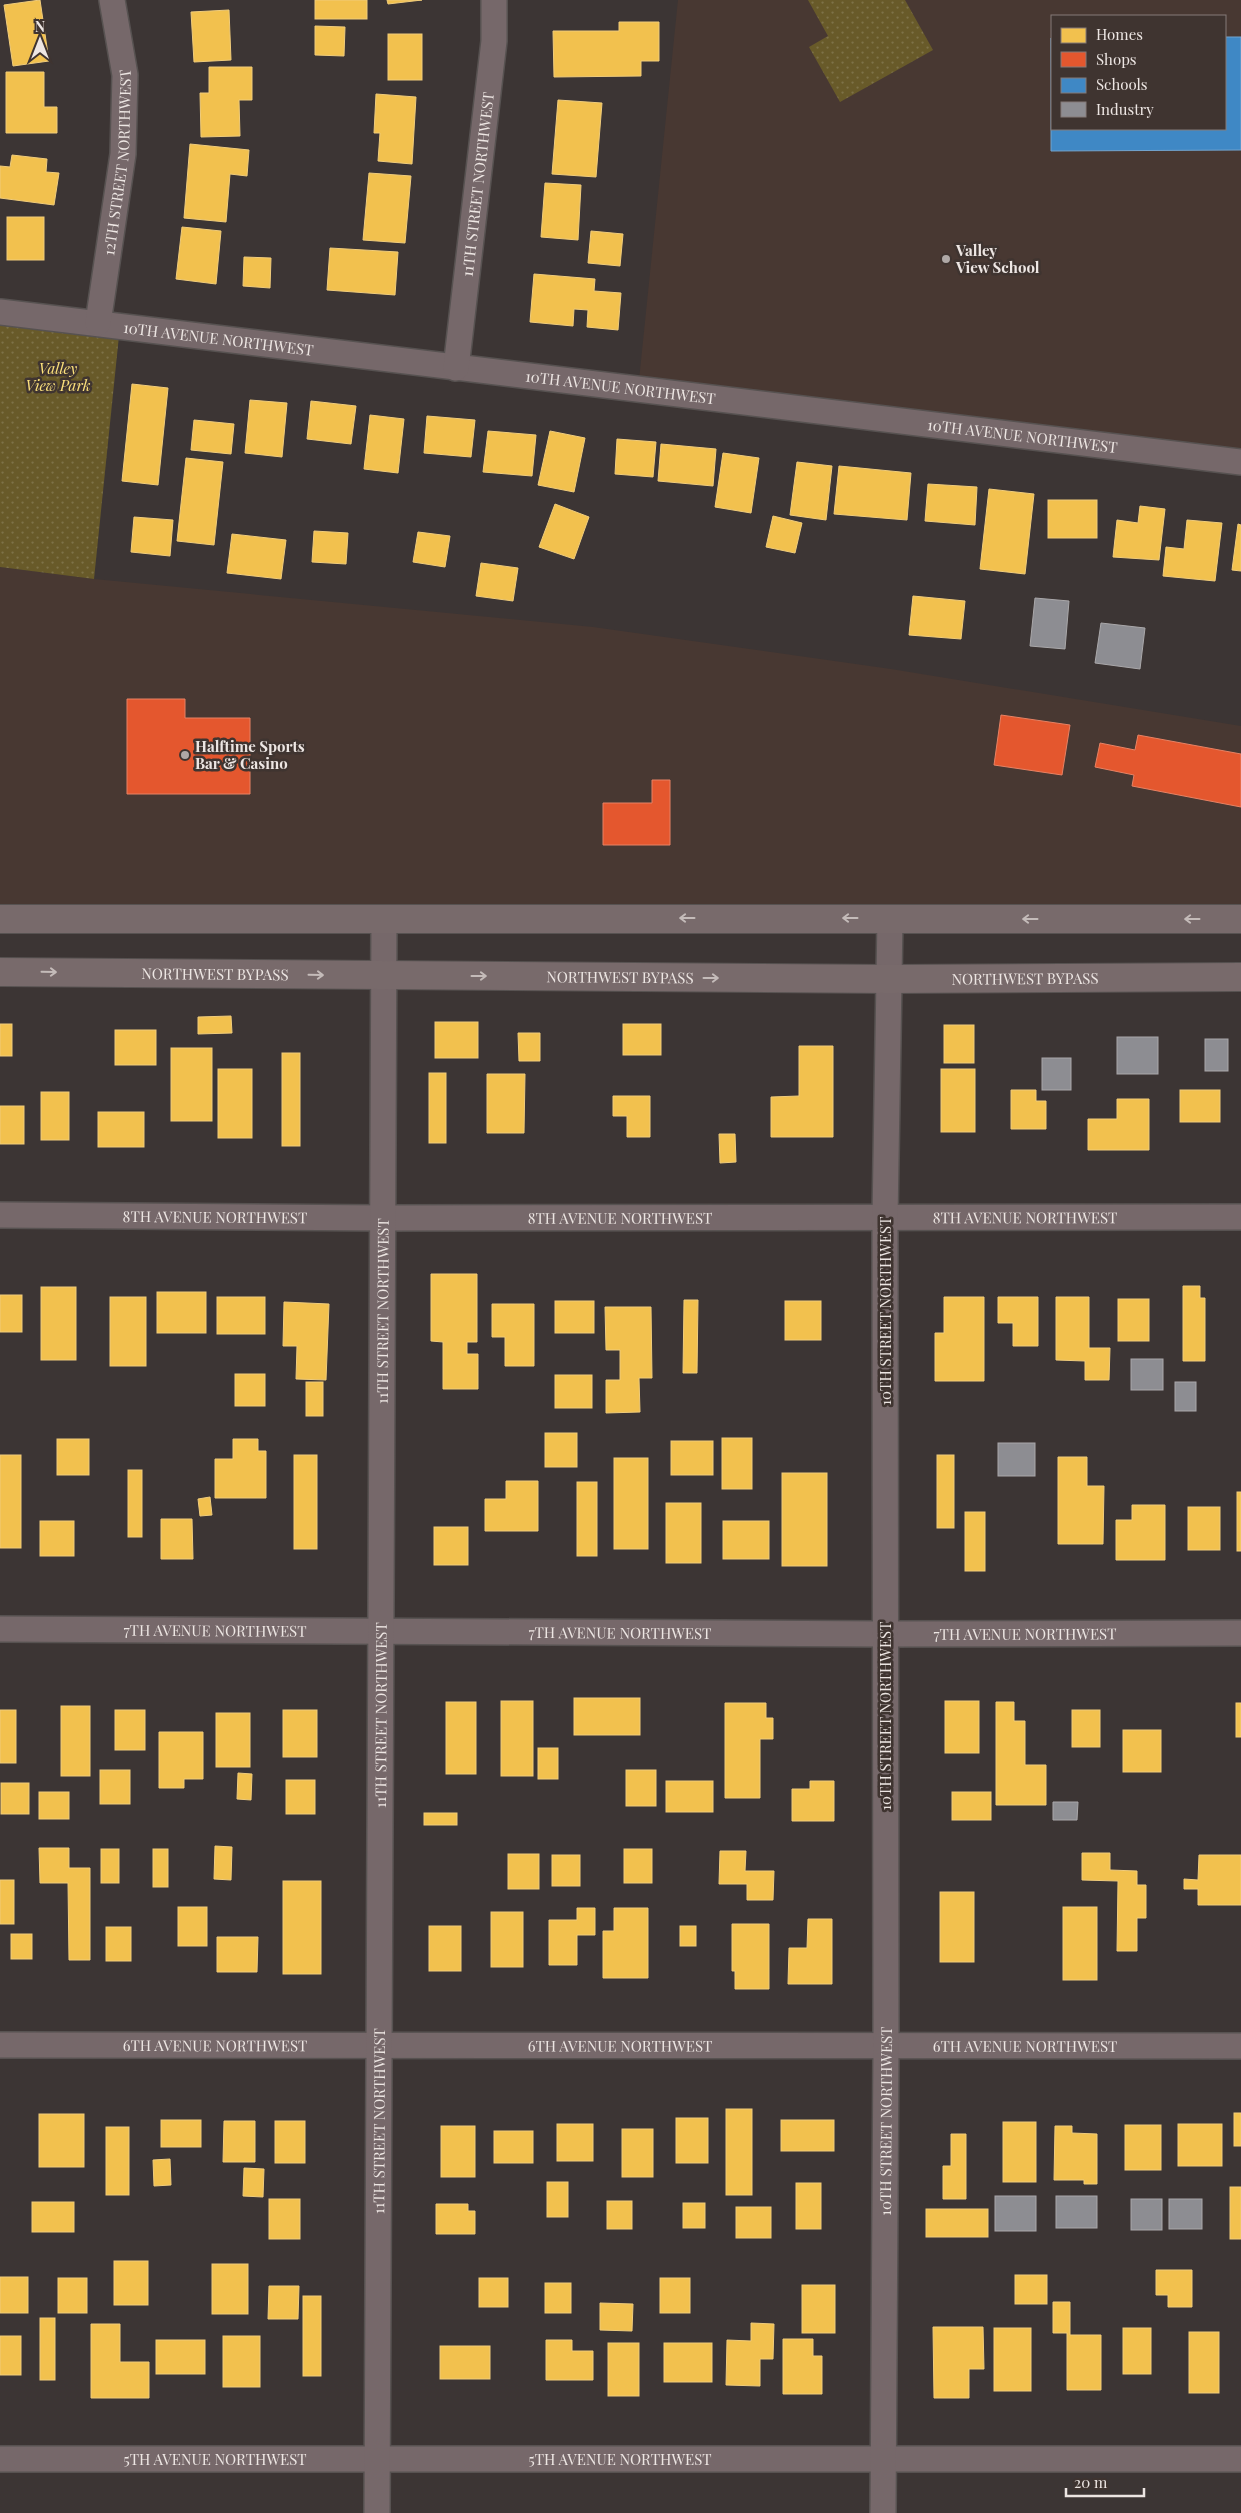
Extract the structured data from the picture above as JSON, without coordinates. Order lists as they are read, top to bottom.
{
  "streets": {
    "main road": ["NORTHWEST BYPASS"],
    "street": [
      "12TH STREET NORTHWEST",
      "11TH STREET NORTHWEST",
      "10TH AVENUE NORTHWEST",
      "8TH AVENUE NORTHWEST",
      "10TH STREET NORTHWEST",
      "7TH AVENUE NORTHWEST",
      "6TH AVENUE NORTHWEST",
      "5TH AVENUE NORTHWEST"
    ]
  },
  "crossings": [
    ["12TH STREET NORTHWEST", "10TH AVENUE NORTHWEST"],
    ["11TH STREET NORTHWEST", "10TH AVENUE NORTHWEST"],
    ["11TH STREET NORTHWEST", "NORTHWEST BYPASS"],
    ["11TH STREET NORTHWEST", "8TH AVENUE NORTHWEST"],
    ["11TH STREET NORTHWEST", "7TH AVENUE NORTHWEST"],
    ["11TH STREET NORTHWEST", "6TH AVENUE NORTHWEST"],
    ["11TH STREET NORTHWEST", "5TH AVENUE NORTHWEST"],
    ["NORTHWEST BYPASS", "10TH STREET NORTHWEST"],
    ["8TH AVENUE NORTHWEST", "10TH STREET NORTHWEST"],
    ["10TH STREET NORTHWEST", "7TH AVENUE NORTHWEST"],
    ["10TH STREET NORTHWEST", "6TH AVENUE NORTHWEST"],
    ["10TH STREET NORTHWEST", "5TH AVENUE NORTHWEST"]
  ],
  "parks": ["Valley View Park"],
  "places": ["Valley View School", "Halftime Sports Bar & Casino"],
  "legend": [
    "Homes",
    "Shops",
    "Schools",
    "Industry"
  ],
  "scale_bar": "20 m",
  "north": "top"
}
